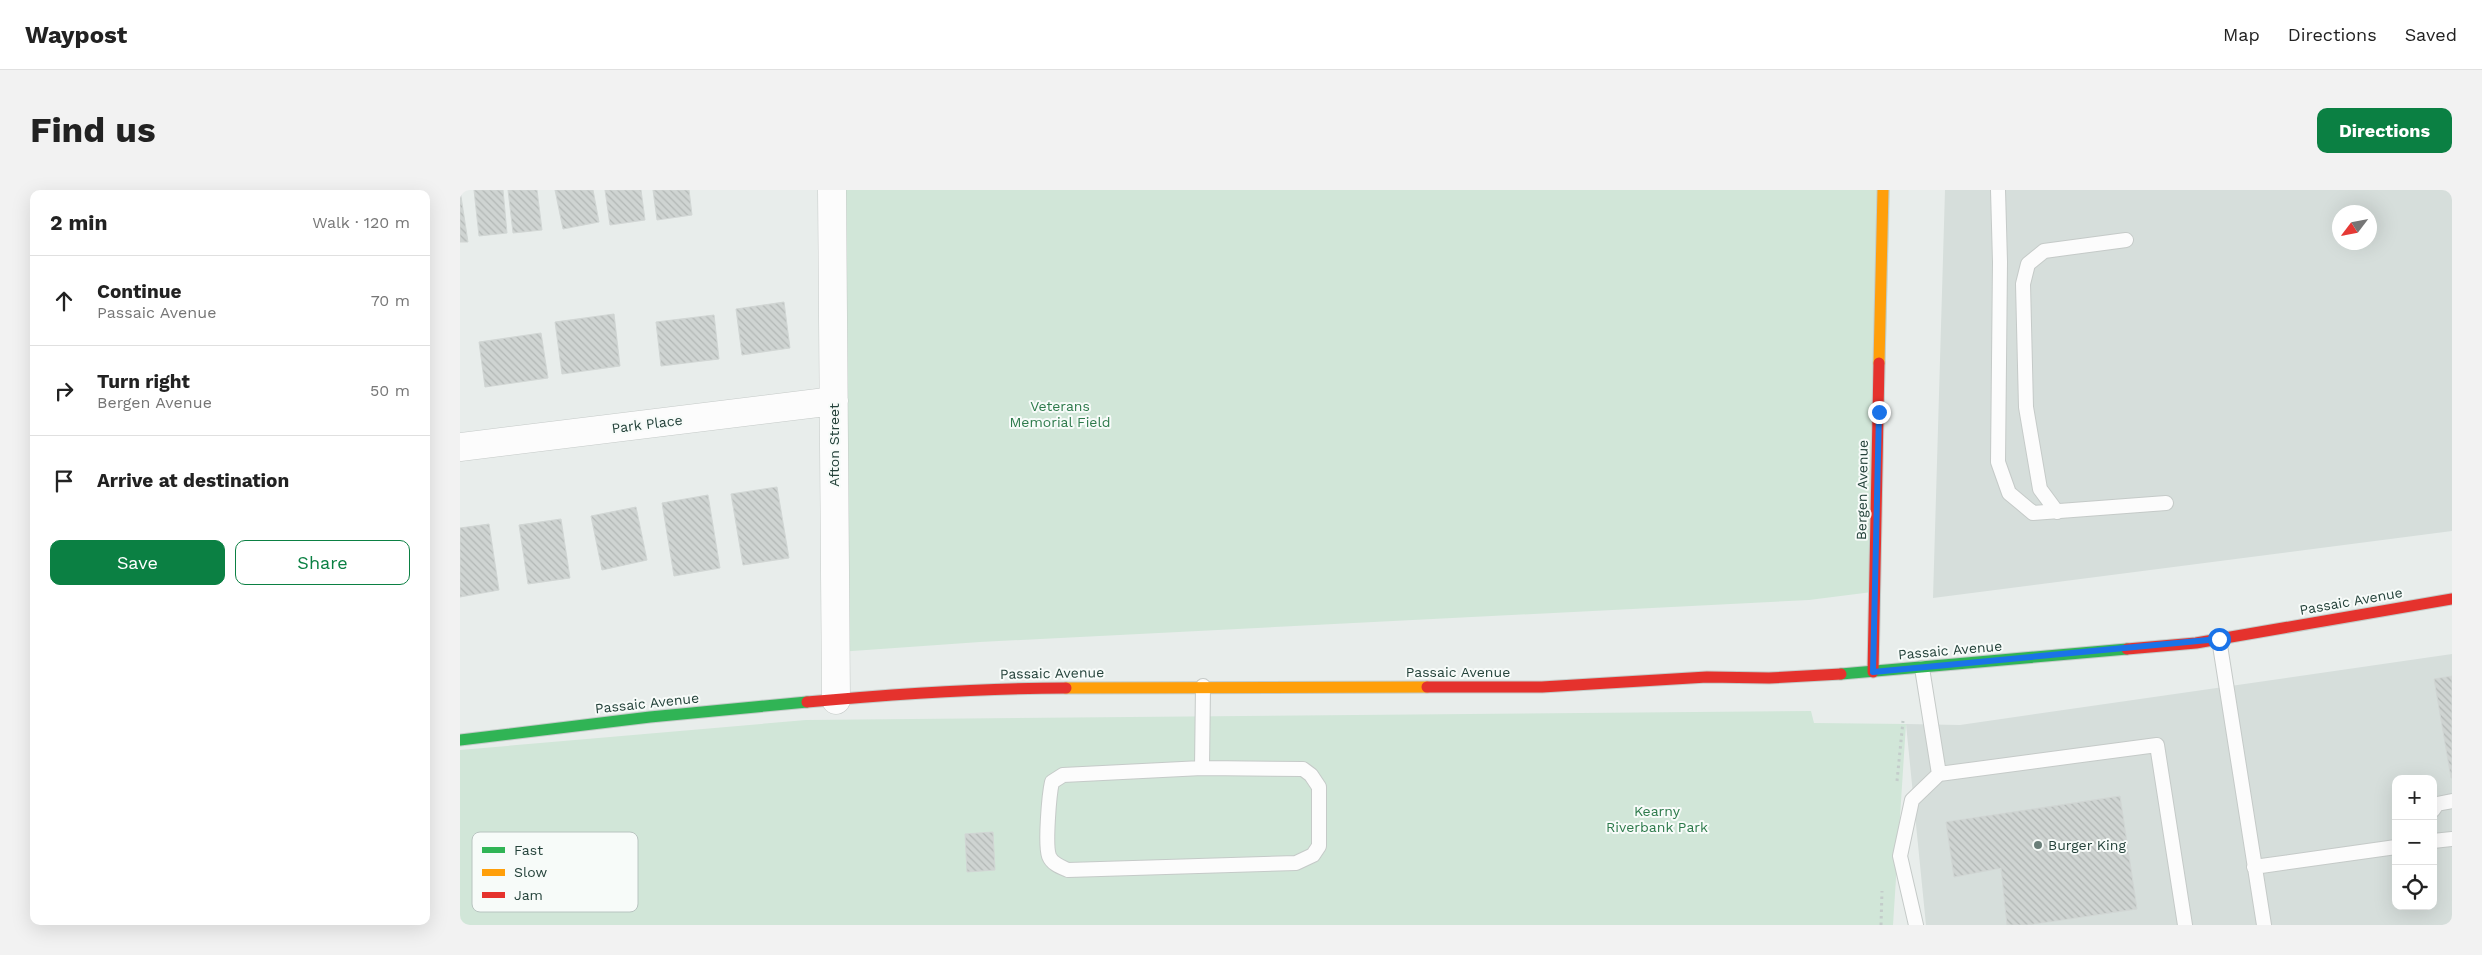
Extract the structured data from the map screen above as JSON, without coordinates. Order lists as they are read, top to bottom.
{
  "streets": {
    "main road": ["Bergen Avenue", "Passaic Avenue"],
    "street": ["Park Place", "Afton Street"]
  },
  "crossings": [
    ["Park Place", "Afton Street"],
    ["Afton Street", "Passaic Avenue"],
    ["Bergen Avenue", "Passaic Avenue"]
  ],
  "parks": ["Veterans Memorial Field", "Kearny Riverbank Park"],
  "places": ["Burger King"],
  "legend": ["Fast", "Slow", "Jam"],
  "north": "bottom left",
  "page": {
    "header": "Waypost",
    "nav": ["Map", "Directions", "Saved"],
    "buttons": [
      "Directions",
      ["Save", "Share"]
    ],
    "title": "Find us",
    "heading": ["2 min", "Walk · 120 m"],
    "list": [
      ["Continue", "Passaic Avenue", "70 m"],
      ["Turn right", "Bergen Avenue", "50 m"],
      "Arrive at destination"
    ],
    "map_buttons": ["+", "−"]
  }
}
